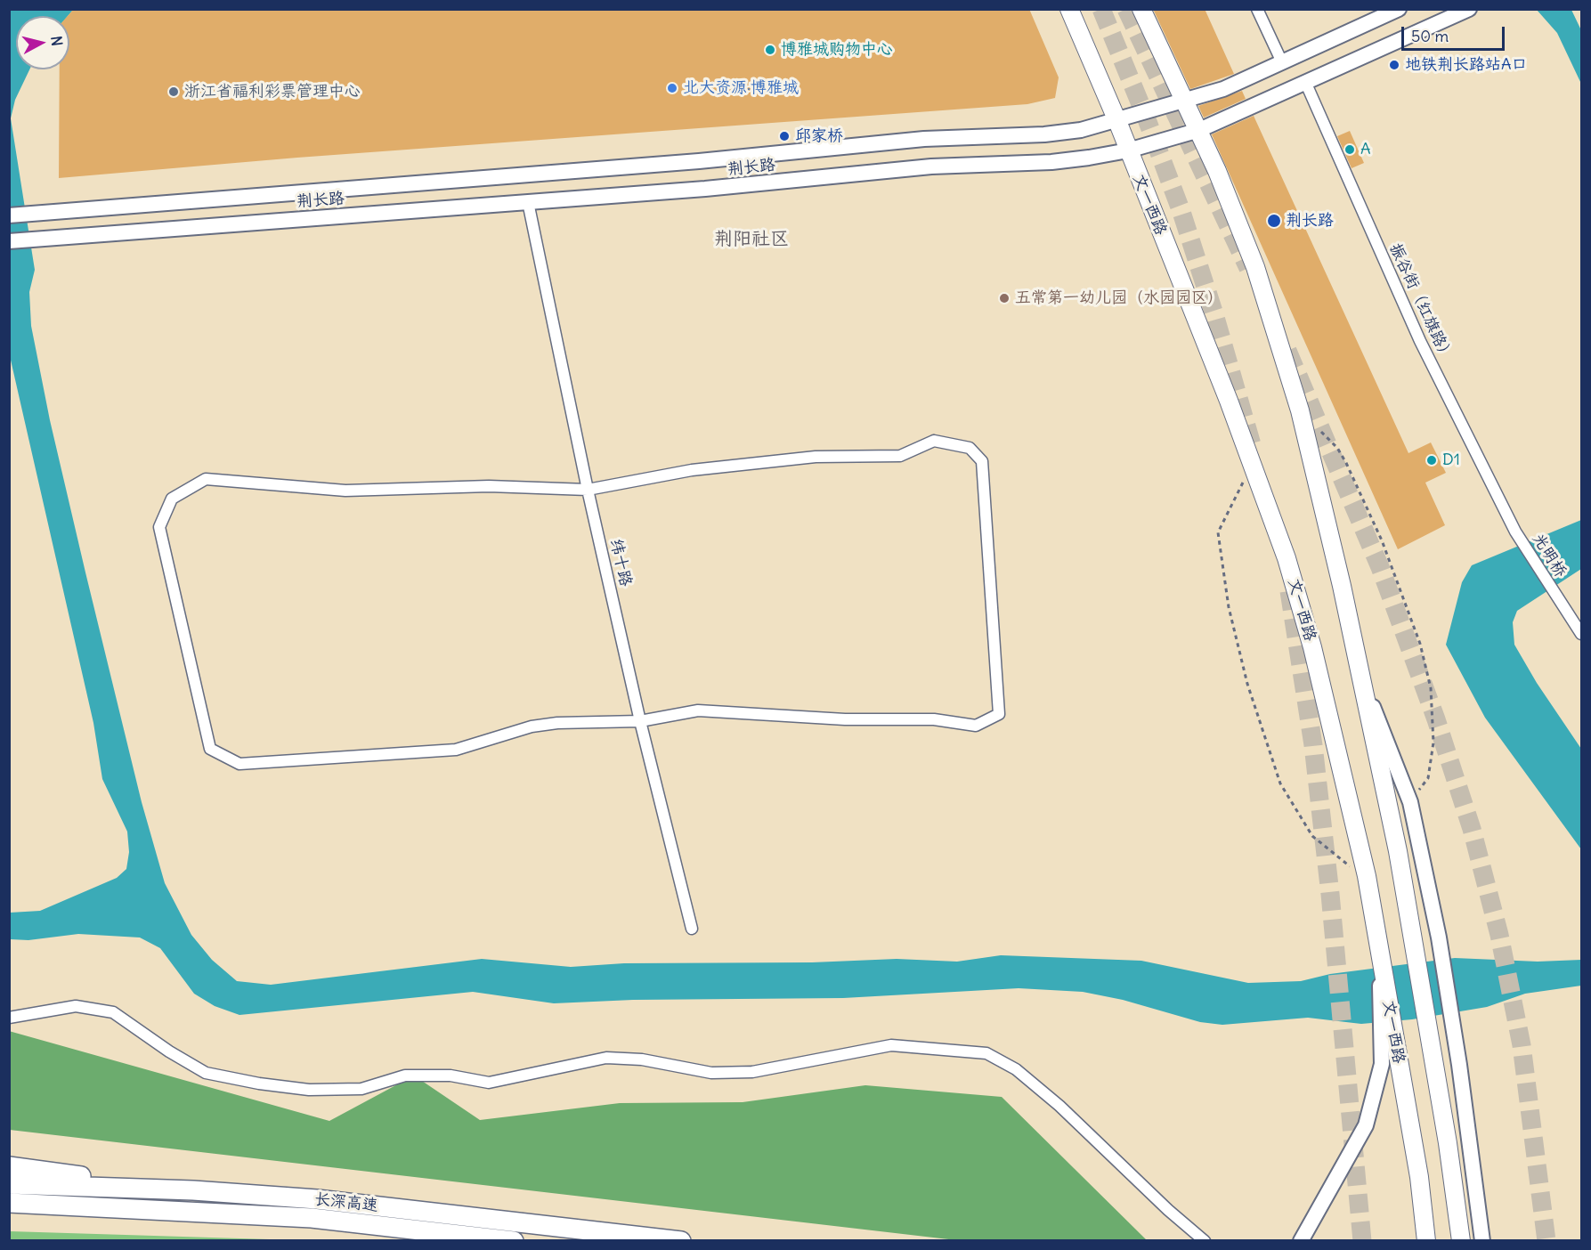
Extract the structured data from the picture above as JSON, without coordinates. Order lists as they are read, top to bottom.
{
  "streets": {
    "highway": ["长深高速"],
    "main road": ["荆长路", "文一西路"],
    "street": ["振谷街（红旗路）", "光明桥", "纬十路"]
  },
  "crossings": [
    ["荆长路", "文一西路"],
    ["荆长路", "振谷街（红旗路）"],
    ["荆长路", "纬十路"],
    ["振谷街（红旗路）", "光明桥"]
  ],
  "districts": ["荆阳社区"],
  "places": [
    "博雅城购物中心",
    "地铁荆长路站A口",
    "北大资源·博雅城",
    "浙江省福利彩票管理中心",
    "邱家桥",
    "A",
    "荆长路",
    "五常第一幼儿园（水园园区）",
    "D1"
  ],
  "scale_bar": "50 m",
  "north": "right"
}
